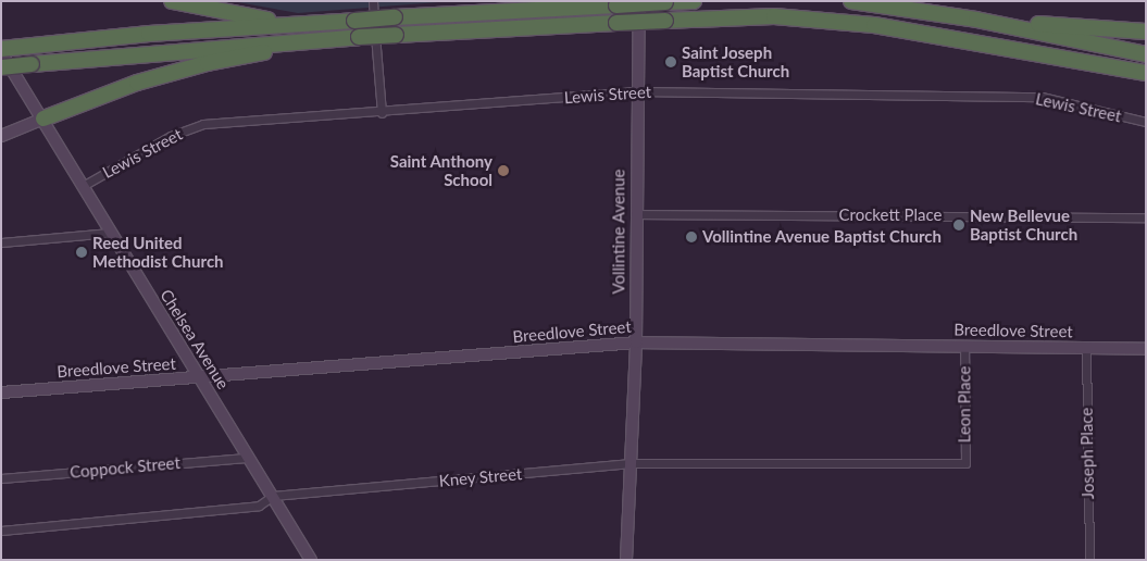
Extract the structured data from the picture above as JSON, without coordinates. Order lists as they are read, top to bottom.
{
  "streets": {
    "street": [
      "Lewis Street",
      "Crockett Place",
      "Vollintine Avenue",
      "Breedlove Street",
      "Chelsea Avenue",
      "Leon Place",
      "Joseph Place",
      "Coppock Street",
      "Kney Street"
    ]
  },
  "crossings": [
    ["Lewis Street", "Vollintine Avenue"],
    ["Lewis Street", "Chelsea Avenue"],
    ["Crockett Place", "Vollintine Avenue"],
    ["Vollintine Avenue", "Breedlove Street"],
    ["Vollintine Avenue", "Kney Street"],
    ["Breedlove Street", "Chelsea Avenue"],
    ["Breedlove Street", "Leon Place"],
    ["Breedlove Street", "Joseph Place"],
    ["Chelsea Avenue", "Coppock Street"],
    ["Chelsea Avenue", "Kney Street"],
    ["Leon Place", "Kney Street"]
  ],
  "places": [
    "Saint Joseph Baptist Church",
    "Saint Anthony School",
    "New Bellevue Baptist Church",
    "Vollintine Avenue Baptist Church",
    "Reed United Methodist Church"
  ]
}
